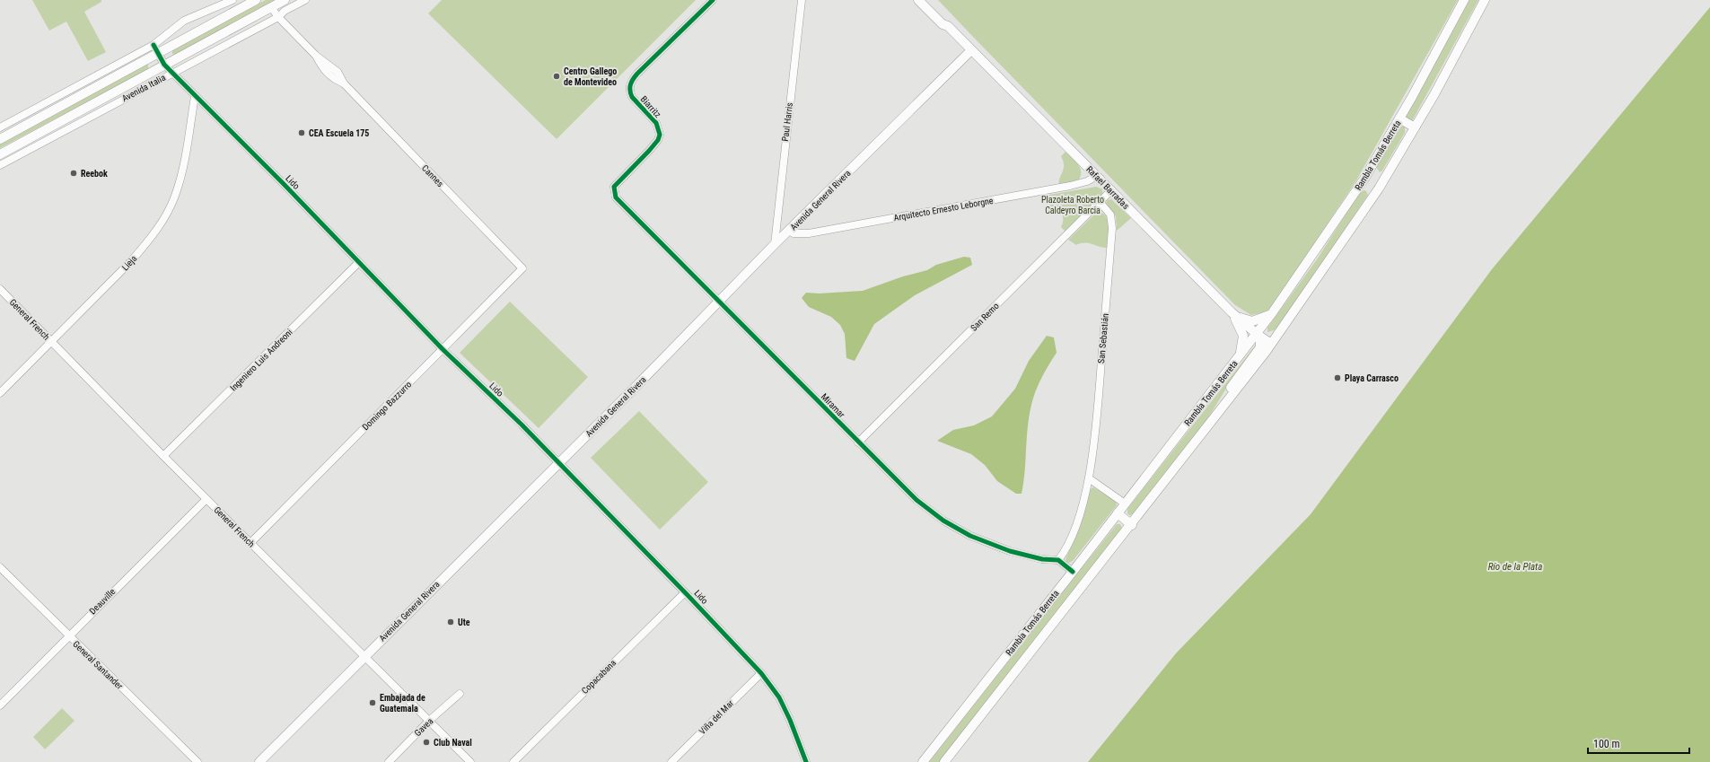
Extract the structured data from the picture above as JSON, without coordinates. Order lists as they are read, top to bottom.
{
  "streets": {
    "main road": [
      "Avenida Italia",
      "Rambla Tomás Berreta",
      "Rafael Barradas",
      "Avenida General Rivera"
    ],
    "street": [
      "Biarritz",
      "Paul Harris",
      "Cannes",
      "Lido",
      "Arquitecto Ernesto Leborgne",
      "Lieja",
      "San Remo",
      "General French",
      "San Sebastián",
      "Ingeniero Luis Andreoni",
      "Domingo Bazzurro",
      "Miramar",
      "Deauville",
      "General Santander",
      "Copacabana",
      "Viña del Mar",
      "Gavea"
    ]
  },
  "crossings": [
    ["Avenida Italia", "Cannes"],
    ["Avenida Italia", "Lido"],
    ["Biarritz", "Miramar"],
    ["Paul Harris", "Avenida General Rivera"],
    ["Rambla Tomás Berreta", "Rafael Barradas"],
    ["Cannes", "Domingo Bazzurro"],
    ["Lido", "Avenida General Rivera"],
    ["Lido", "Lieja"],
    ["Lido", "Ingeniero Luis Andreoni"],
    ["Lido", "Domingo Bazzurro"],
    ["Lido", "Copacabana"],
    ["Lido", "Viña del Mar"],
    ["Rafael Barradas", "Avenida General Rivera"],
    ["Rafael Barradas", "Arquitecto Ernesto Leborgne"],
    ["Rafael Barradas", "San Remo"],
    ["Avenida General Rivera", "Arquitecto Ernesto Leborgne"],
    ["Avenida General Rivera", "General French"],
    ["Avenida General Rivera", "Miramar"],
    ["Lieja", "General French"],
    ["San Remo", "San Sebastián"],
    ["San Remo", "Miramar"],
    ["General French", "Ingeniero Luis Andreoni"],
    ["General French", "Domingo Bazzurro"],
    ["General French", "Deauville"],
    ["General French", "Gavea"],
    ["San Sebastián", "Miramar"],
    ["Deauville", "General Santander"]
  ],
  "water": ["Río de la Plata"],
  "parks": ["Plazoleta Roberto Caldeyro Barcia"],
  "places": [
    "Centro Gallego de Montevideo",
    "CEA Escuela 175",
    "Reebok",
    "Playa Carrasco",
    "Ute",
    "Embajada de Guatemala",
    "Club Naval"
  ],
  "scale_bar": "100 m"
}
